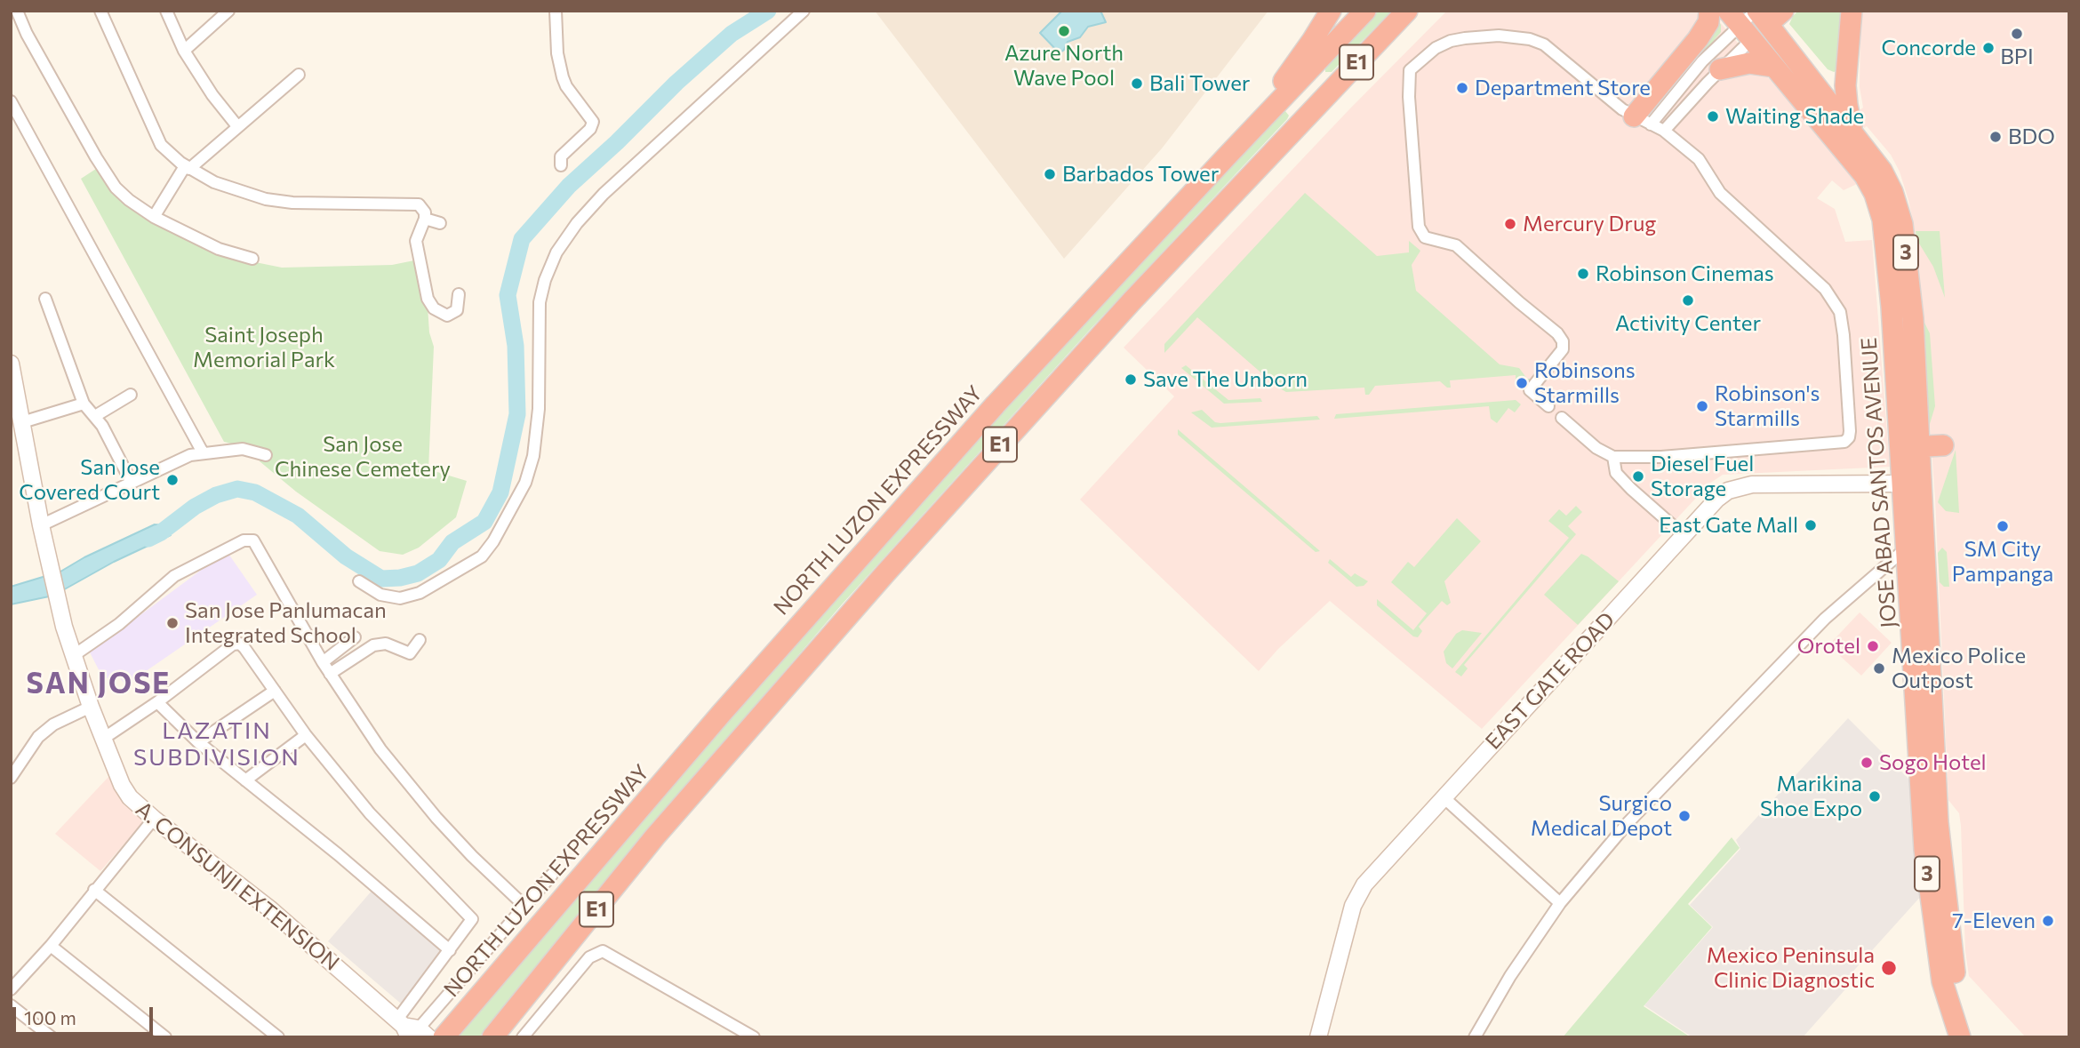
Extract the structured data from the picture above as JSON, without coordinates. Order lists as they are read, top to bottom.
{
  "streets": {
    "highway": [
      "E1",
      "3",
      "JOSE ABAD SANTOS AVENUE",
      "NORTH LUZON EXPRESSWAY"
    ],
    "street": ["EAST GATE ROAD", "A. CONSUNJI EXTENSION"]
  },
  "crossings": [
    ["JOSE ABAD SANTOS AVENUE", "EAST GATE ROAD"]
  ],
  "districts": ["SAN JOSE", "LAZATIN SUBDIVISION"],
  "parks": ["Saint Joseph Memorial Park", "San Jose Chinese Cemetery"],
  "places": [
    "Azure North Wave Pool",
    "BPI",
    "Concorde",
    "Bali Tower",
    "Department Store",
    "Waiting Shade",
    "BDO",
    "Barbados Tower",
    "Mercury Drug",
    "Robinson Cinemas",
    "Activity Center",
    "Save The Unborn",
    "Robinsons Starmills",
    "Robinson's Starmills",
    "Diesel Fuel Storage",
    "San Jose Covered Court",
    "East Gate Mall",
    "SM City Pampanga",
    "San Jose Panlumacan Integrated School",
    "Orotel",
    "Mexico Police Outpost",
    "Sogo Hotel",
    "Marikina Shoe Expo",
    "Surgico Medical Depot",
    "7-Eleven",
    "Mexico Peninsula Clinic Diagnostic"
  ],
  "scale_bar": "100 m"
}
